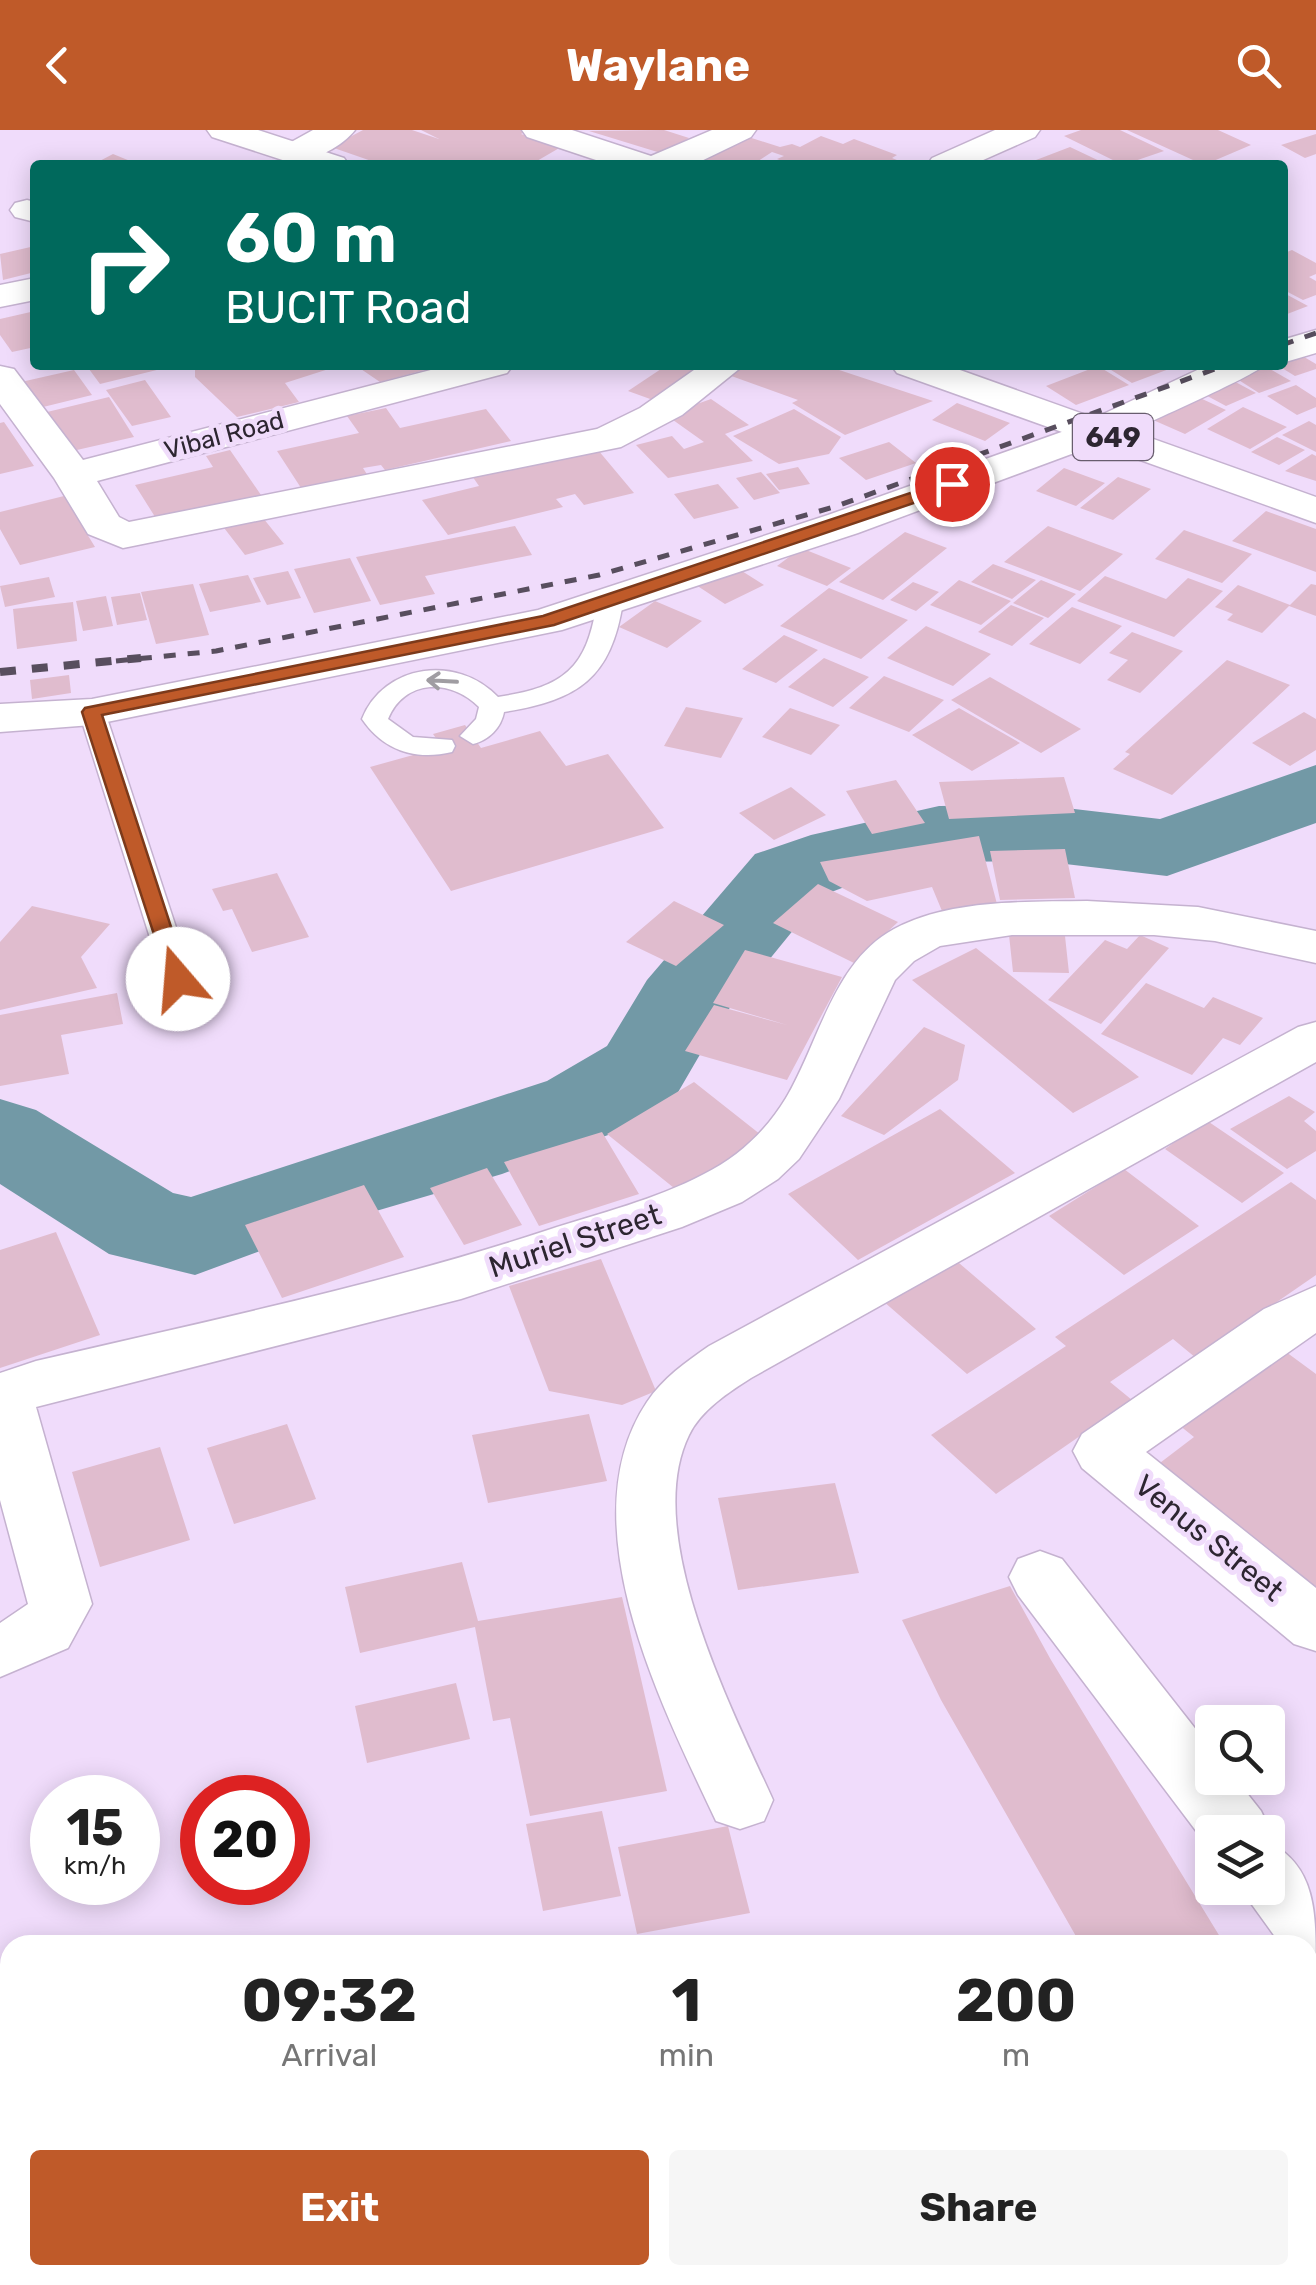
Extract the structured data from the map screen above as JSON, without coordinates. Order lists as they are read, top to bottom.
{
  "streets": {
    "street": [
      "Vibal Road",
      "649",
      "Muriel Street",
      "Venus Street"
    ]
  },
  "page": {
    "header": "Waylane",
    "turn": ["60 m", "BUCIT Road"],
    "speed": "15 km/h",
    "limit": "20",
    "eta": [
      "09:32",
      "Arrival",
      "1",
      "min",
      "200",
      "m"
    ],
    "buttons": ["Exit", "Share"]
  }
}
